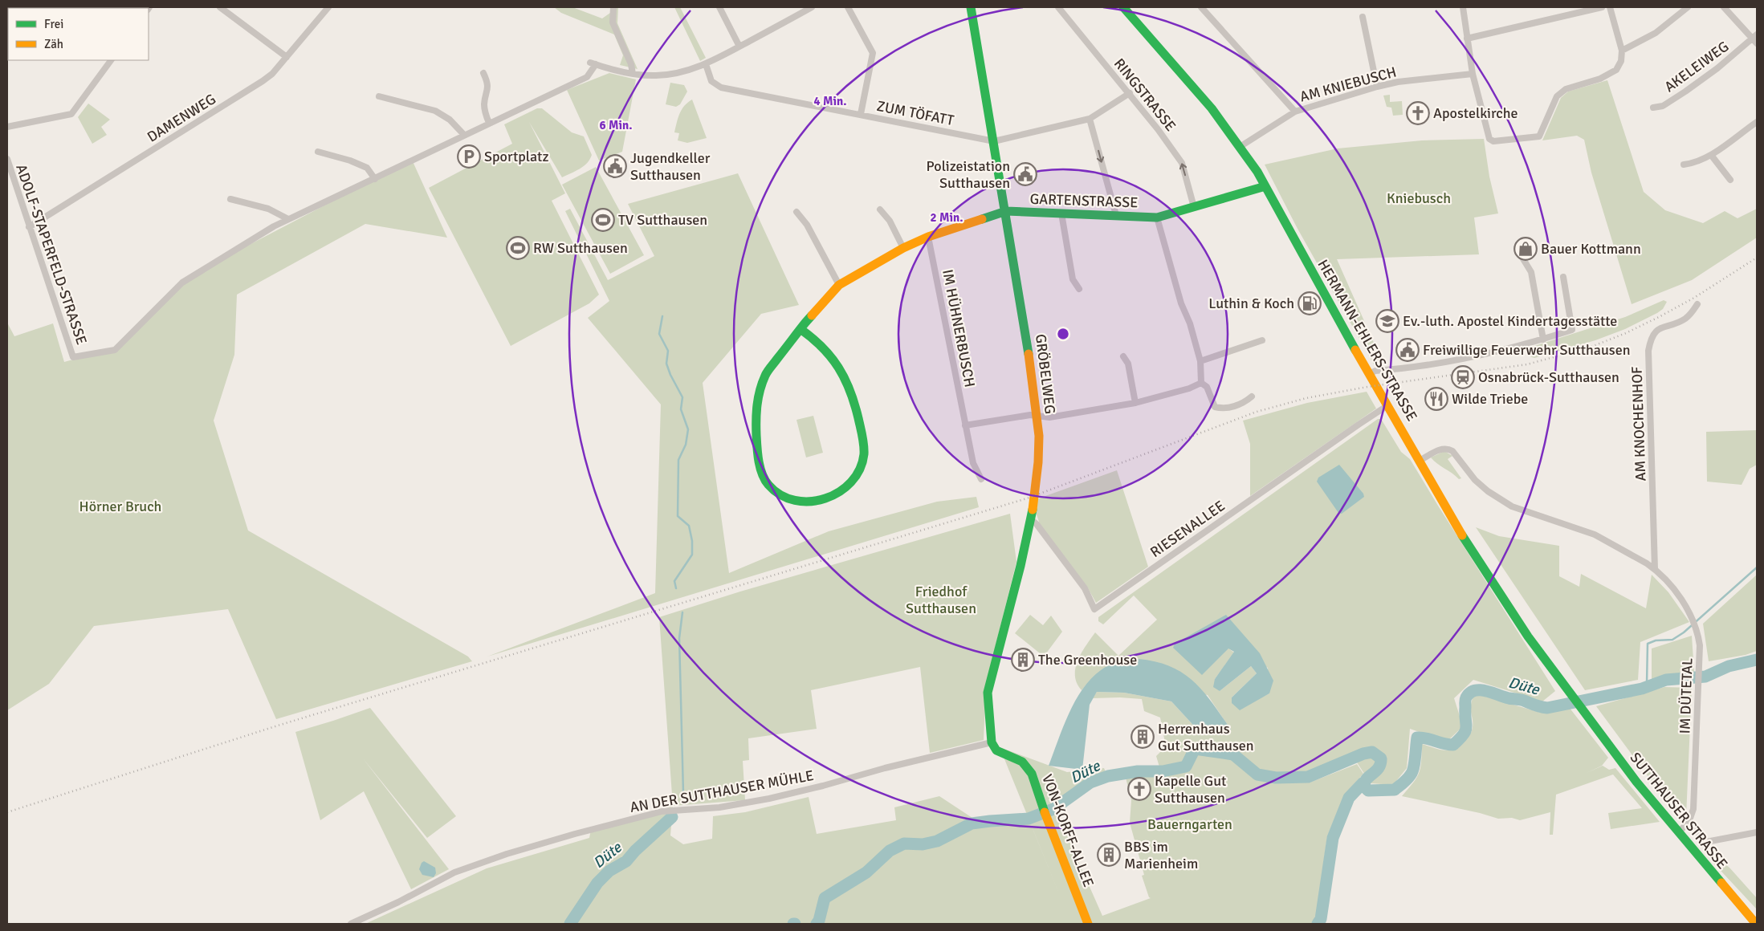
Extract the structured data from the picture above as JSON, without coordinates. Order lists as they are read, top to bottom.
{
  "streets": {
    "street": [
      "AKELEIWEG",
      "AM KNIEBUSCH",
      "RINGSTRASSE",
      "ZUM TÖFATT",
      "DAMENWEG",
      "GARTENSTRASSE",
      "ADOLF-STAPERFELD-STRASSE",
      "IM HÜHNERBUSCH",
      "HERMANN-EHLERS-STRASSE",
      "GRÖBELWEG",
      "AM KNOCHENHOF",
      "RIESENALLEE",
      "IM DÜTETAL",
      "AN DER SUTTHAUSER MÜHLE",
      "SUTTHAUSER STRASSE",
      "VON-KORFF-ALLEE"
    ]
  },
  "crossings": [
    ["AM KNIEBUSCH", "HERMANN-EHLERS-STRASSE"],
    ["RINGSTRASSE", "GARTENSTRASSE"],
    ["ZUM TÖFATT", "GRÖBELWEG"],
    ["DAMENWEG", "ADOLF-STAPERFELD-STRASSE"],
    ["GARTENSTRASSE", "IM HÜHNERBUSCH"],
    ["GARTENSTRASSE", "HERMANN-EHLERS-STRASSE"],
    ["GARTENSTRASSE", "GRÖBELWEG"],
    ["HERMANN-EHLERS-STRASSE", "RIESENALLEE"],
    ["HERMANN-EHLERS-STRASSE", "IM DÜTETAL"],
    ["HERMANN-EHLERS-STRASSE", "SUTTHAUSER STRASSE"],
    ["GRÖBELWEG", "RIESENALLEE"],
    ["GRÖBELWEG", "AN DER SUTTHAUSER MÜHLE"],
    ["GRÖBELWEG", "VON-KORFF-ALLEE"],
    ["AM KNOCHENHOF", "IM DÜTETAL"],
    ["AN DER SUTTHAUSER MÜHLE", "VON-KORFF-ALLEE"]
  ],
  "one_way": ["RINGSTRASSE"],
  "water": ["Düte"],
  "parks": [
    "Kniebusch",
    "Hörner Bruch",
    "Friedhof Sutthausen",
    "Bauerngarten"
  ],
  "places": {
    "church": ["Apostelkirche", "Kapelle Gut Sutthausen"],
    "parking": ["Sportplatz"],
    "public building": ["Jugendkeller Sutthausen", "Polizeistation Sutthausen", "Freiwillige Feuerwehr Sutthausen"],
    "sports": ["TV Sutthausen", "RW Sutthausen"],
    "shop": ["Bauer Kottmann"],
    "fuel station": ["Luthin & Koch"],
    "school or university": ["Ev.-luth. Apostel Kindertagesstätte"],
    "station": ["Osnabrück-Sutthausen"],
    "restaurant": ["Wilde Triebe"],
    "building": ["The Greenhouse", "Herrenhaus Gut Sutthausen", "BBS im Marienheim"]
  },
  "legend": ["Frei", "Zäh"],
  "rings": ["4 Min.", "6 Min.", "2 Min."]
}
